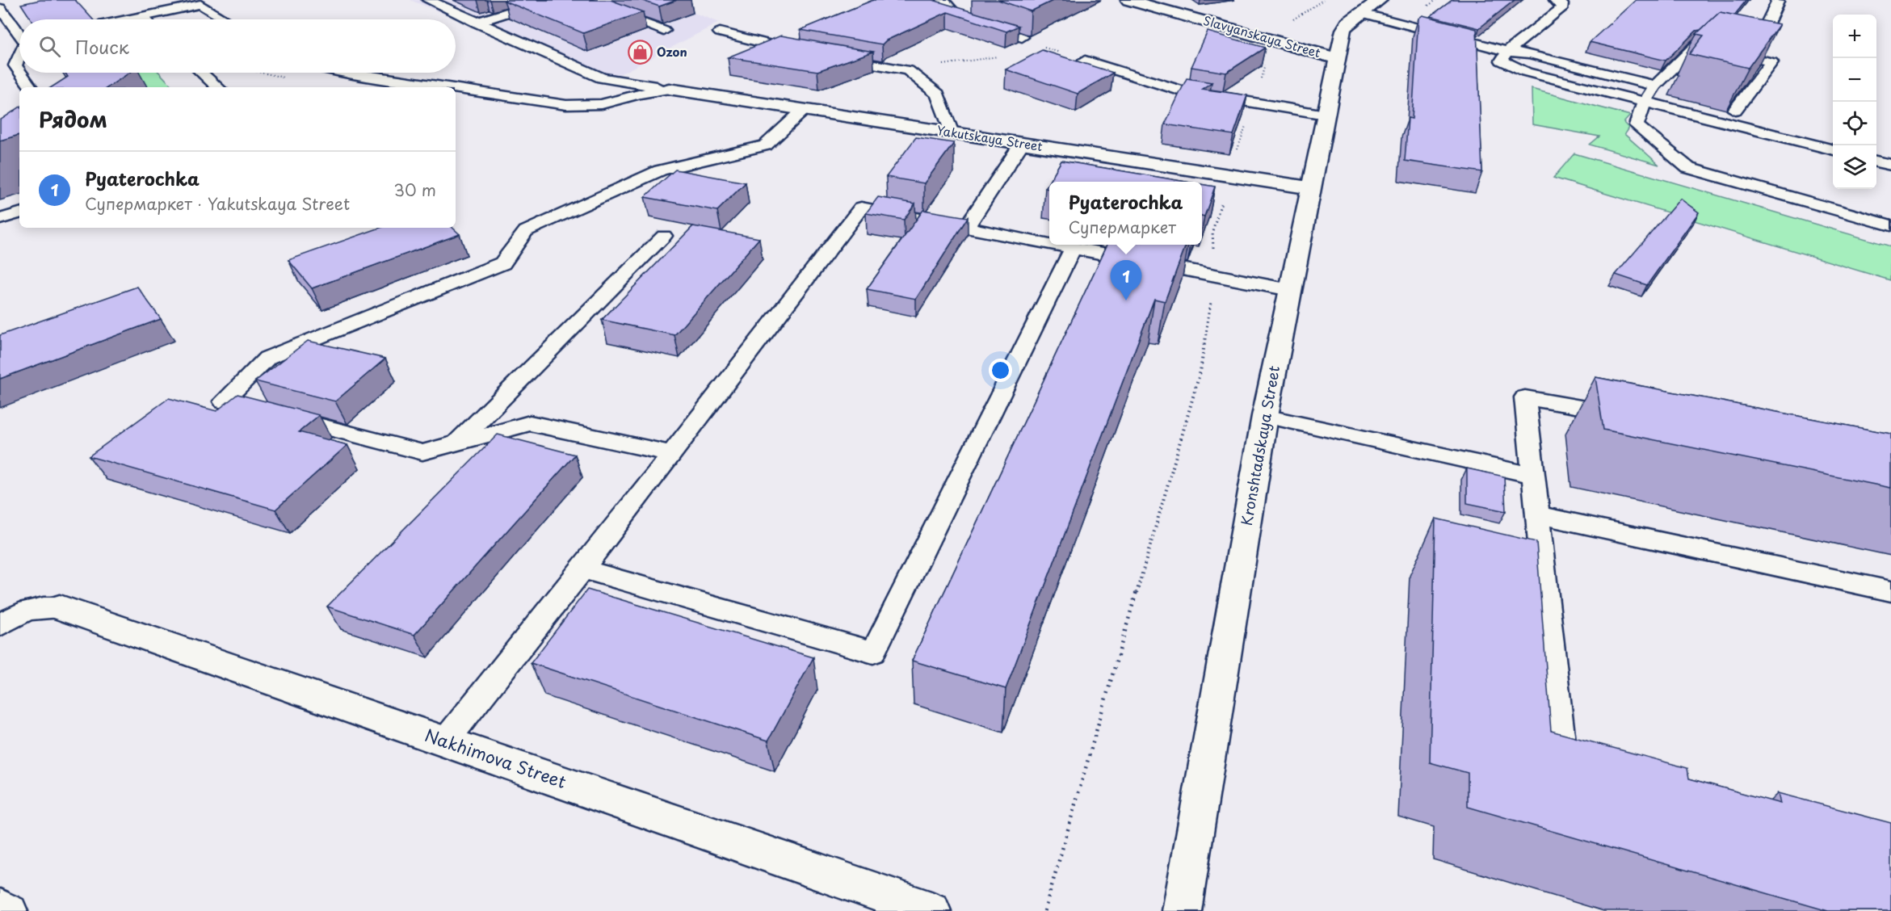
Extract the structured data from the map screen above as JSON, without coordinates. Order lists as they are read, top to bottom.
{
  "streets": {
    "street": [
      "Slavyanskaya Street",
      "Yakutskaya Street",
      "Kronshtadskaya Street",
      "Nakhimova Street"
    ]
  },
  "crossings": [
    ["Slavyanskaya Street", "Kronshtadskaya Street"],
    ["Yakutskaya Street", "Kronshtadskaya Street"]
  ],
  "places": {
    "shop": ["Ozon"]
  },
  "page": {
    "map_buttons": ["+", "−"],
    "search": "Поиск",
    "heading": "Рядом",
    "list": [
      {
        "mark": "1",
        "name": "Pyaterochka",
        "note": "Супермаркет · Yakutskaya Street",
        "value": "30 m"
      }
    ],
    "popup": ["Pyaterochka", "Супермаркет"],
    "pins": "1"
  }
}
